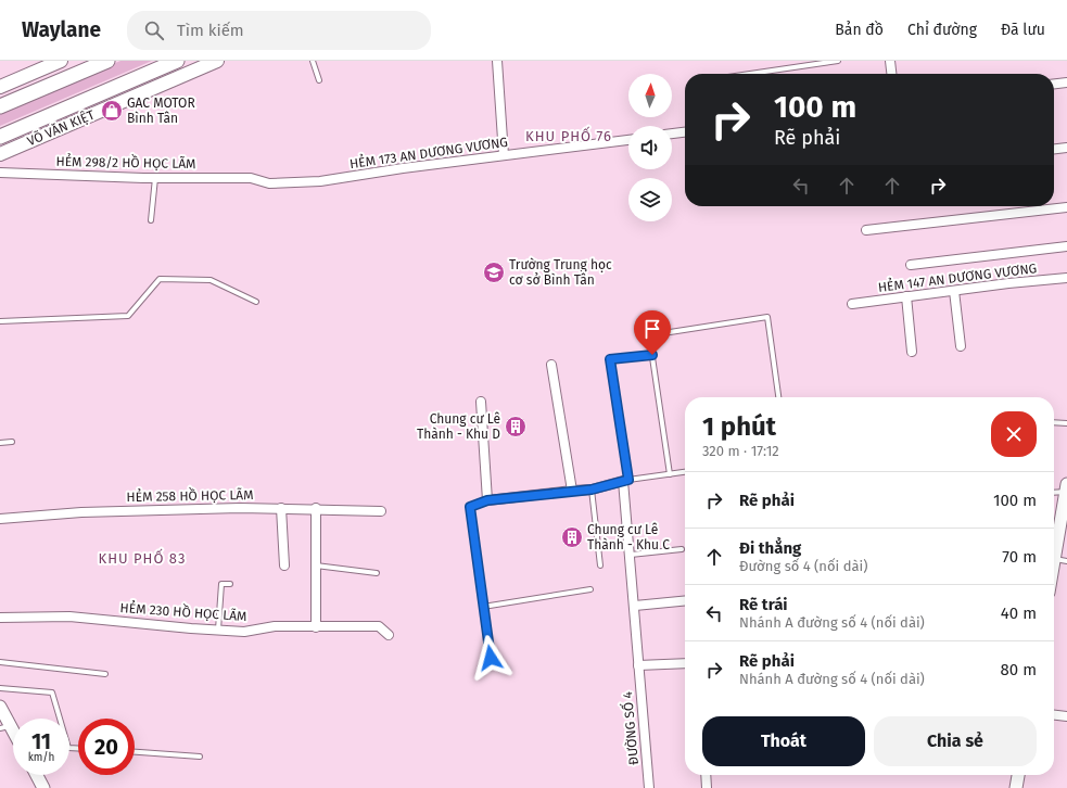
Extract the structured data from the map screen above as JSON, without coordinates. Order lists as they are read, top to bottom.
{
  "streets": {
    "highway": ["VÕ VĂN KIỆT"],
    "street": [
      "HẺM 173 AN DƯƠNG VƯƠNG",
      "HẺM 298/2 HỒ HỌC LÃM",
      "HẺM 147 AN DƯƠNG VƯƠNG",
      "HẺM 258 HỒ HỌC LÃM",
      "HẺM 230 HỒ HỌC LÃM",
      "ĐƯỜNG SỐ 4"
    ]
  },
  "crossings": [
    ["HẺM 173 AN DƯƠNG VƯƠNG", "HẺM 298/2 HỒ HỌC LÃM"]
  ],
  "districts": ["KHU PHỐ 76", "KHU PHỐ 83"],
  "places": {
    "shop": ["GAC MOTOR Bình Tân"],
    "school or university": ["Trường Trung học cơ sở Bình Tân"],
    "building": ["Chung cư Lê Thành - Khu D", "Chung cư Lê Thành - Khu C"]
  },
  "north": "top",
  "page": {
    "header": "Waylane",
    "search": "Tìm kiếm",
    "nav": ["Bản đồ", "Chỉ đường", "Đã lưu"],
    "turn": ["100 m", "Rẽ phải"],
    "heading": ["1 phút", "320 m · 17:12"],
    "list": [
      {
        "name": "Rẽ phải",
        "value": "100 m"
      },
      {
        "name": "Đi thẳng",
        "note": "Đường số 4 (nối dài)",
        "value": "70 m"
      },
      {
        "name": "Rẽ trái",
        "note": "Nhánh A đường số 4 (nối dài)",
        "value": "40 m"
      },
      {
        "name": "Rẽ phải",
        "note": "Nhánh A đường số 4 (nối dài)",
        "value": "80 m"
      }
    ],
    "buttons": ["Thoát", "Chia sẻ"],
    "speed": "11 km/h",
    "limit": "20"
  }
}
